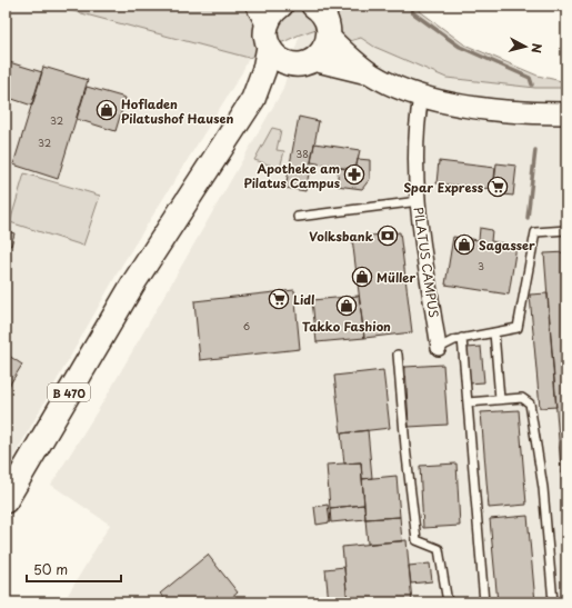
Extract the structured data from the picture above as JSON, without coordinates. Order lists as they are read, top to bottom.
{
  "streets": {
    "main road": ["B 470"],
    "street": ["PILATUS CAMPUS"]
  },
  "places": {
    "shop": [
      "Hofladen Pilatushof Hausen",
      "Sagasser",
      "Müller",
      "Takko Fashion"
    ],
    "pharmacy": ["Apotheke am Pilatus Campus"],
    "supermarket": ["Spar Express", "Lidl"],
    "bank": ["Volksbank"]
  },
  "house_numbers": [
    "32",
    "32",
    "38",
    "3",
    "6"
  ],
  "scale_bar": "50 m",
  "north": "right"
}
